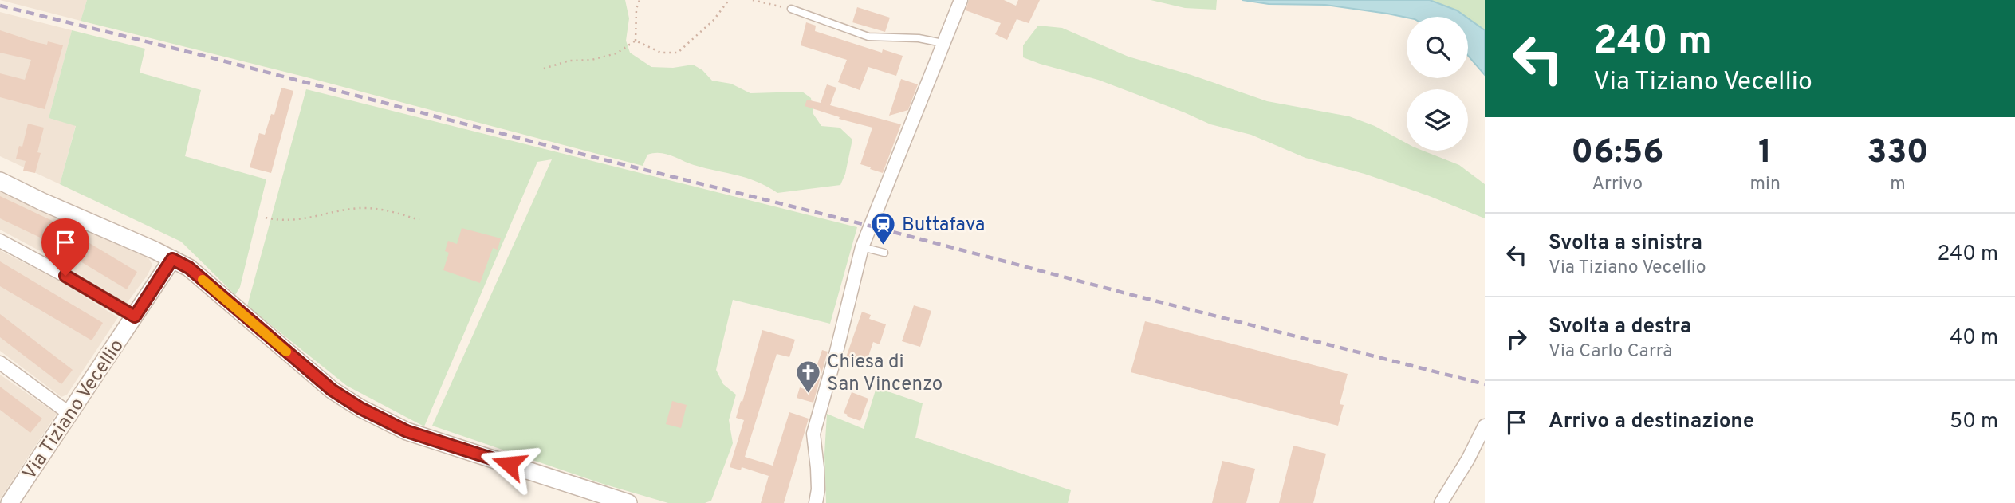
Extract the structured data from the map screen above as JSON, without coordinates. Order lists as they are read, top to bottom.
{
  "streets": {
    "street": ["Via Tiziano Vecellio"]
  },
  "places": {
    "station": ["Buttafava"],
    "church": ["Chiesa di San Vincenzo"]
  },
  "page": {
    "turn": ["240 m", "Via Tiziano Vecellio"],
    "eta": [
      "06:56",
      "Arrivo",
      "1",
      "min",
      "330",
      "m"
    ],
    "list": [
      {
        "name": "Svolta a sinistra",
        "note": "Via Tiziano Vecellio",
        "value": "240 m"
      },
      {
        "name": "Svolta a destra",
        "note": "Via Carlo Carrà",
        "value": "40 m"
      },
      {
        "name": "Arrivo a destinazione",
        "value": "50 m"
      }
    ]
  }
}
